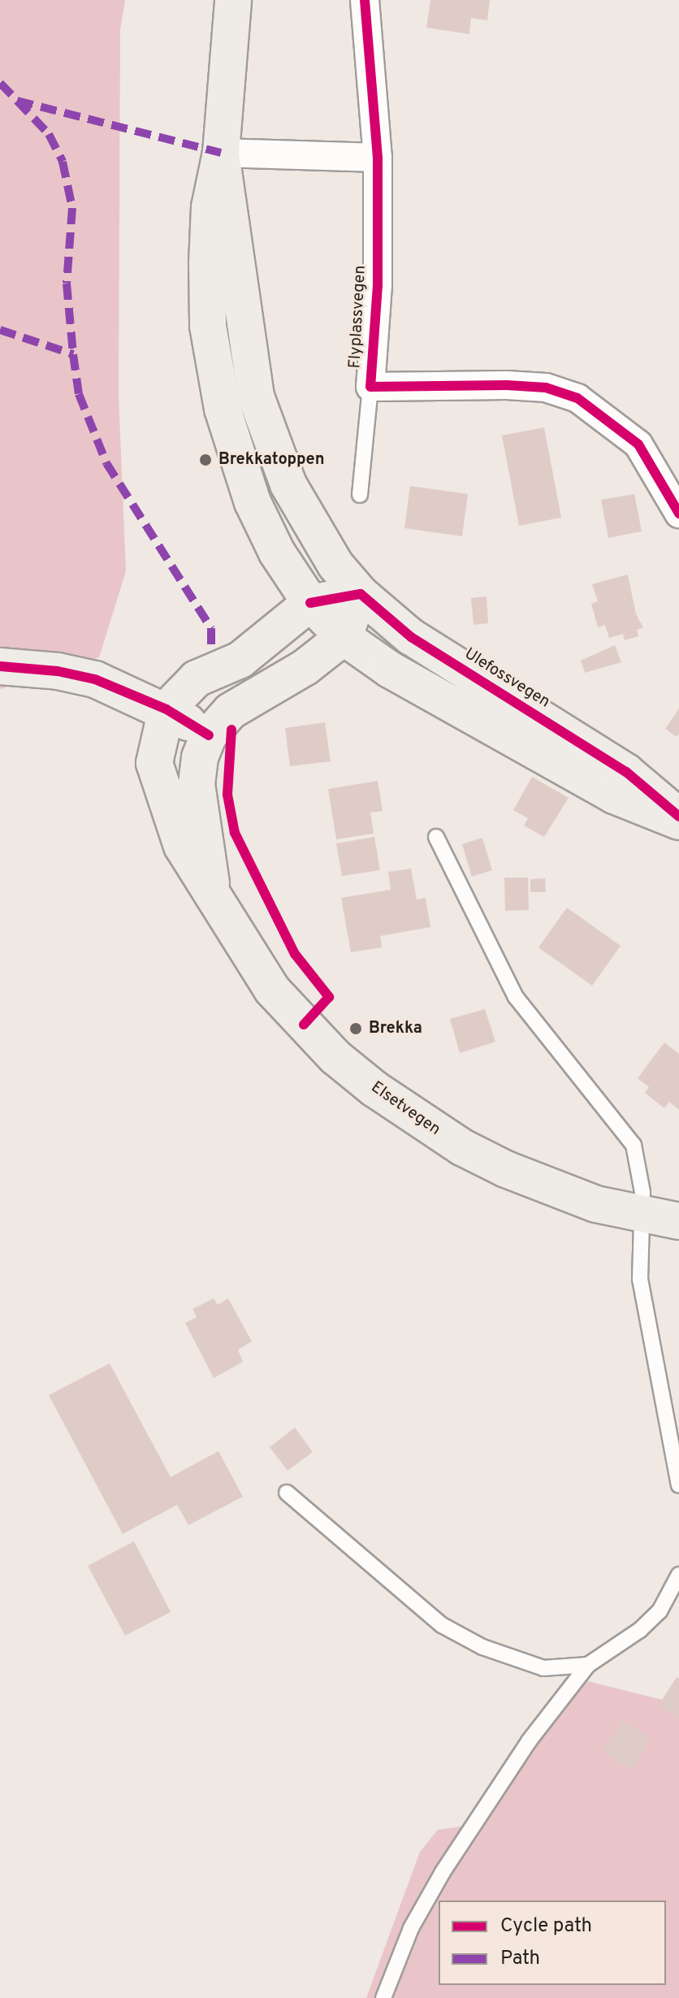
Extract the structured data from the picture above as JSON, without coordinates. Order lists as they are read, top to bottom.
{
  "streets": {
    "main road": ["Ulefossvegen", "Elsetvegen"],
    "street": ["Flyplassvegen"]
  },
  "places": ["Brekkatoppen", "Brekka"],
  "legend": ["Cycle path", "Path"]
}
